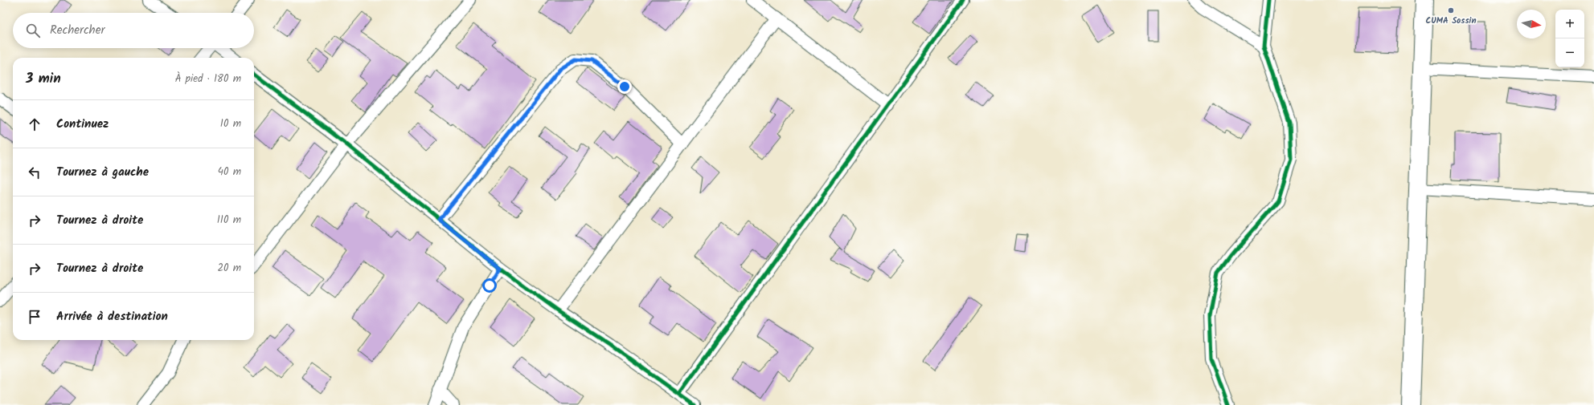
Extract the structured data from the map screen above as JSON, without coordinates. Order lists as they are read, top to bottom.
{
  "places": ["CUMA Sossin"],
  "north": "right",
  "page": {
    "map_buttons": ["+", "−"],
    "search": "Rechercher",
    "heading": ["3 min", "À pied · 180 m"],
    "list": [
      ["Continuez", "10 m"],
      ["Tournez à gauche", "40 m"],
      ["Tournez à droite", "110 m"],
      ["Tournez à droite", "20 m"],
      "Arrivée à destination"
    ]
  }
}
